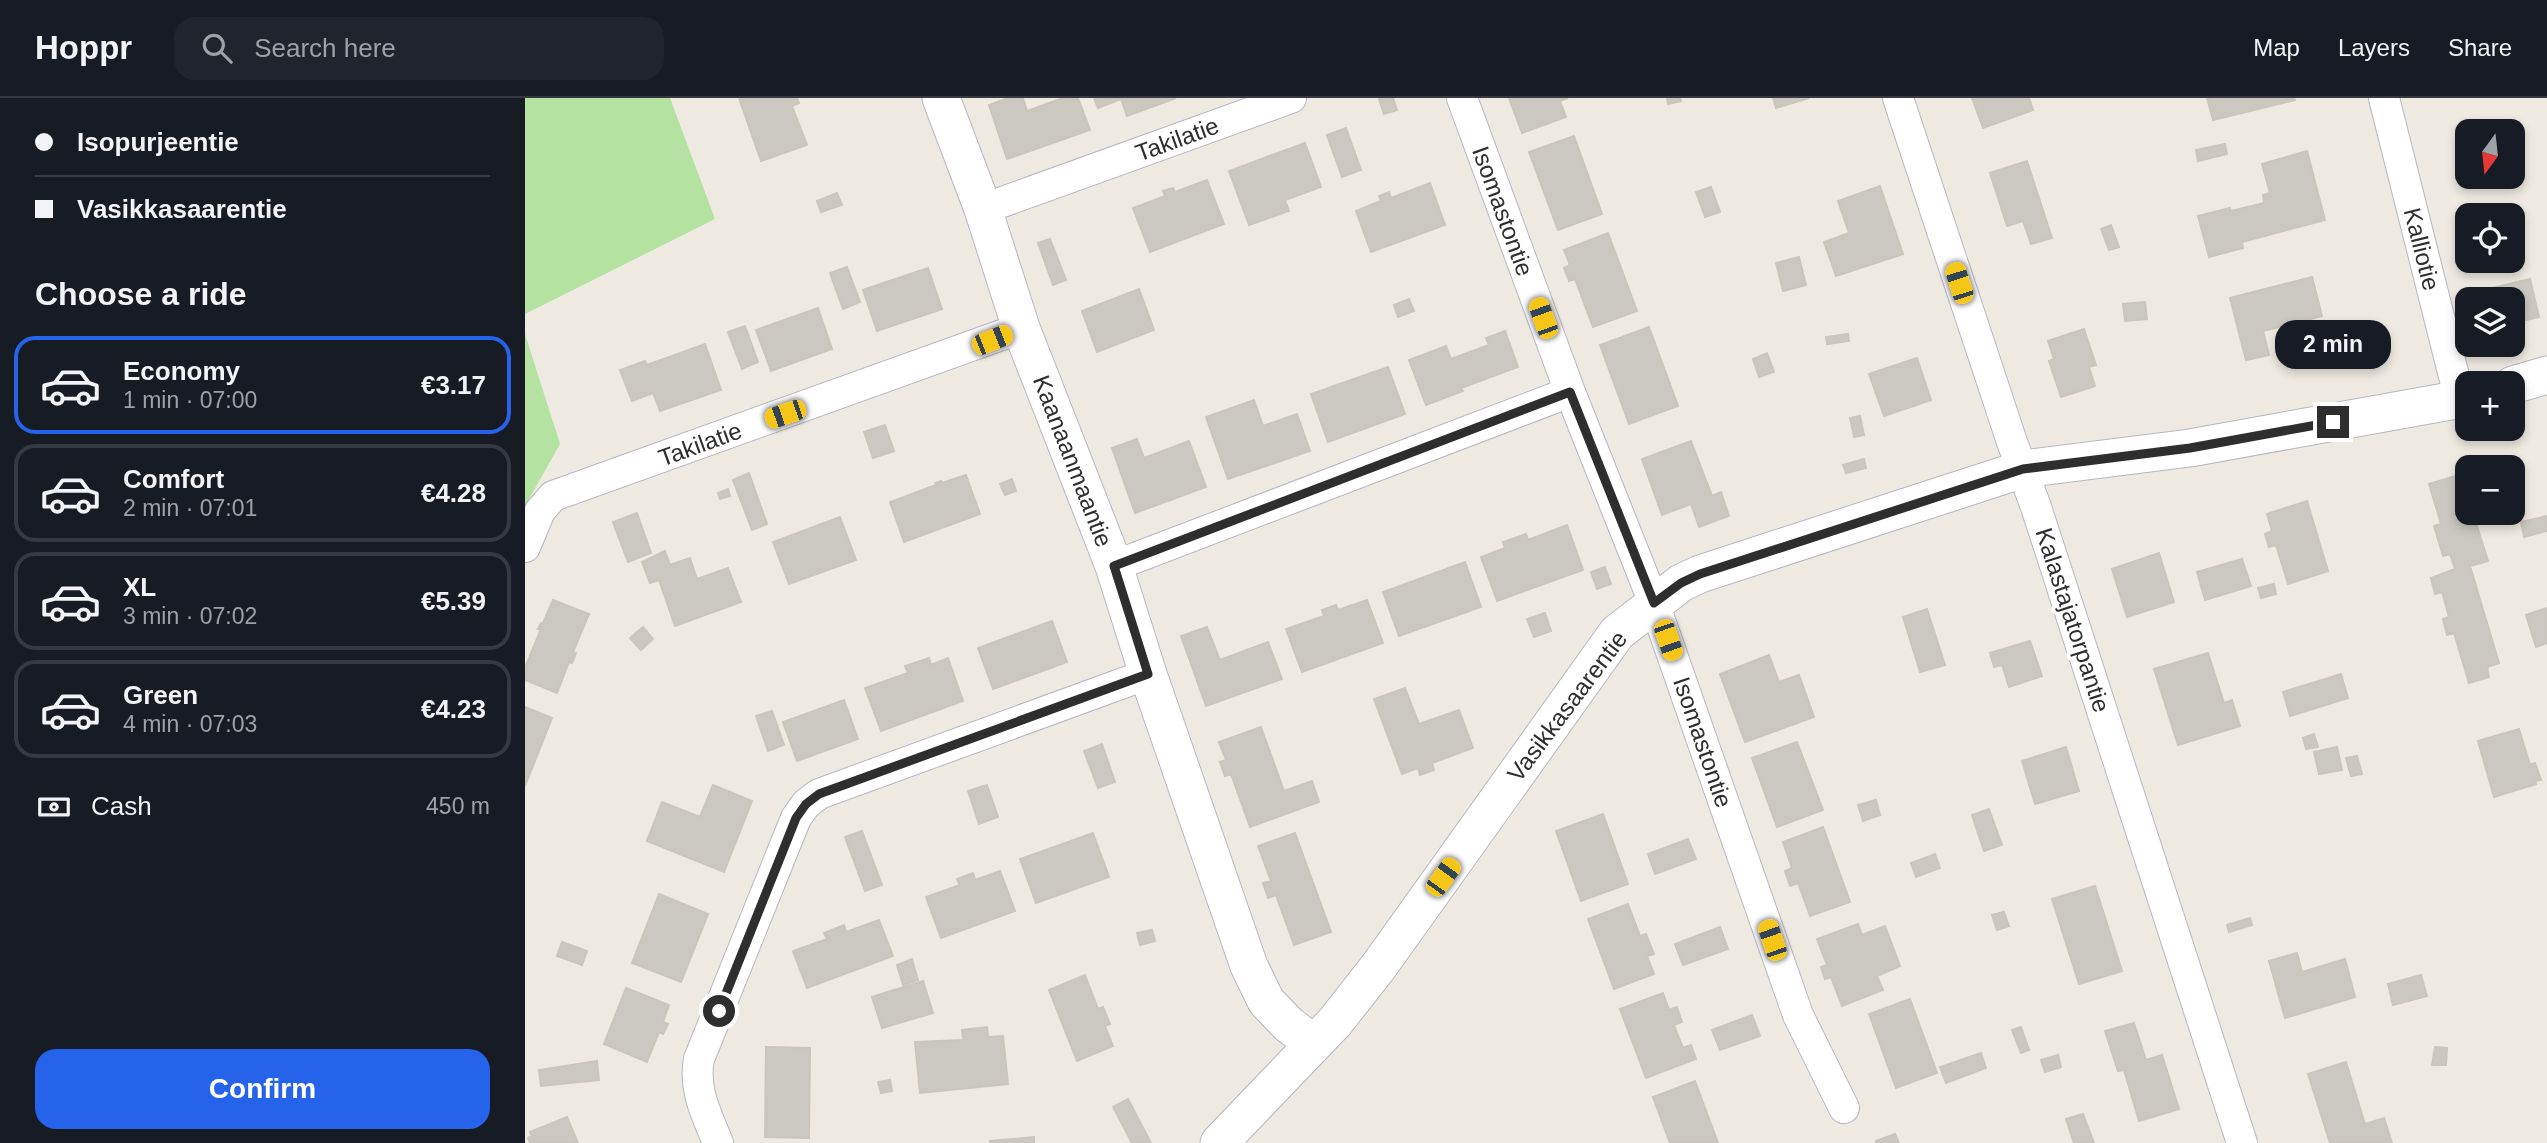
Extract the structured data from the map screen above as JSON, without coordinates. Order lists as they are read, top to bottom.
{
  "streets": {
    "street": [
      "Takilatie",
      "Isomastontie",
      "Kalliotie",
      "Kaanaanmaantie",
      "Kalastajatorpantie",
      "Vasikkasaarentie"
    ]
  },
  "crossings": [
    ["Takilatie", "Kaanaanmaantie"],
    ["Isomastontie", "Vasikkasaarentie"],
    ["Kaanaanmaantie", "Vasikkasaarentie"],
    ["Kalastajatorpantie", "Vasikkasaarentie"]
  ],
  "north": "bottom",
  "page": {
    "header": "Hoppr",
    "search": "Search here",
    "nav": ["Map", "Layers", "Share"],
    "banner": ["Isopurjeentie", "Vasikkasaarentie"],
    "map_buttons": ["+", "−"],
    "heading": "Choose a ride",
    "bubble": "2 min",
    "list": [
      {
        "name": "Economy",
        "note": "1 min · 07:00",
        "value": "€3.17"
      },
      {
        "name": "Comfort",
        "note": "2 min · 07:01",
        "value": "€4.28"
      },
      {
        "name": "XL",
        "note": "3 min · 07:02",
        "value": "€5.39"
      },
      {
        "name": "Green",
        "note": "4 min · 07:03",
        "value": "€4.23"
      }
    ],
    "pay": ["Cash", "450 m"],
    "buttons": "Confirm"
  }
}
